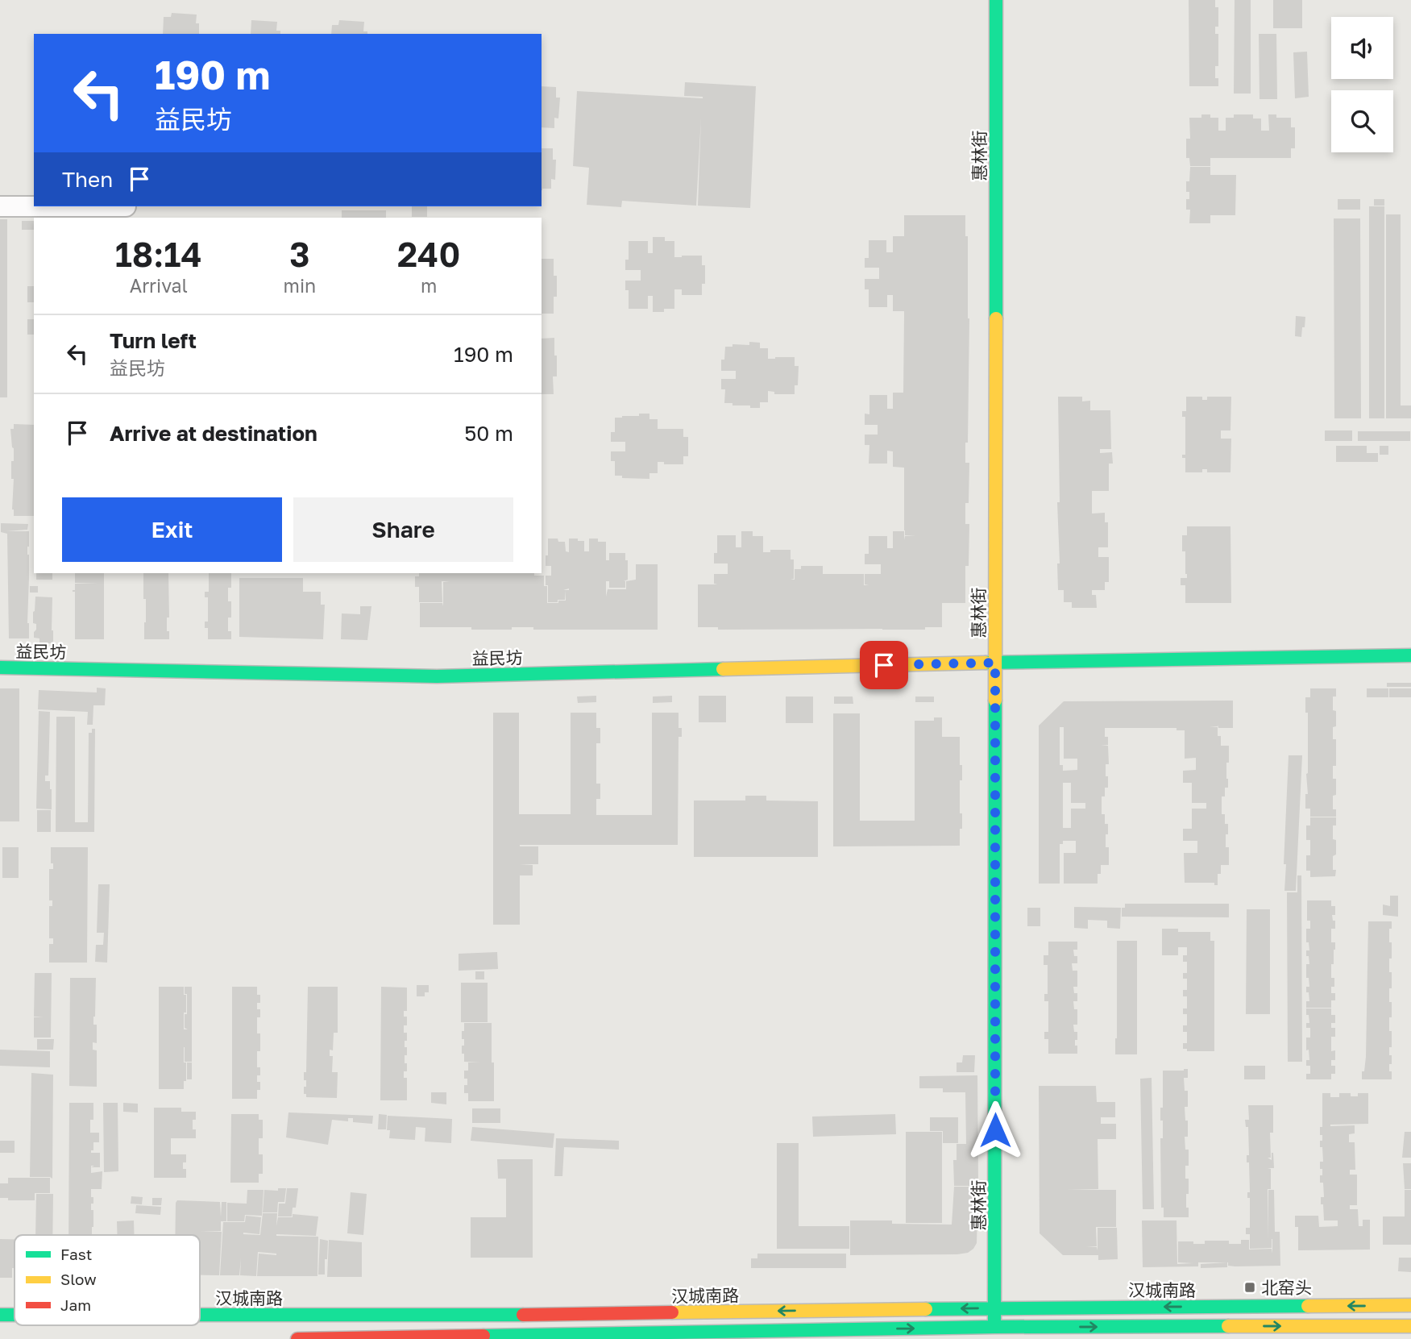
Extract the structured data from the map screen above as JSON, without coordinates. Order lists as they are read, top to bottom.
{
  "streets": {
    "street": ["惠林街", "益民坊", "汉城南路"]
  },
  "crossings": [
    ["惠林街", "益民坊"],
    ["惠林街", "汉城南路"]
  ],
  "places": {
    "transit": ["北窑头"]
  },
  "legend": ["Fast", "Slow", "Jam"],
  "page": {
    "turn": ["190 m", "益民坊"],
    "then": "Then",
    "eta": [
      "18:14",
      "Arrival",
      "3",
      "min",
      "240",
      "m"
    ],
    "list": [
      {
        "name": "Turn left",
        "note": "益民坊",
        "value": "190 m"
      },
      {
        "name": "Arrive at destination",
        "value": "50 m"
      }
    ],
    "buttons": ["Exit", "Share"]
  }
}
